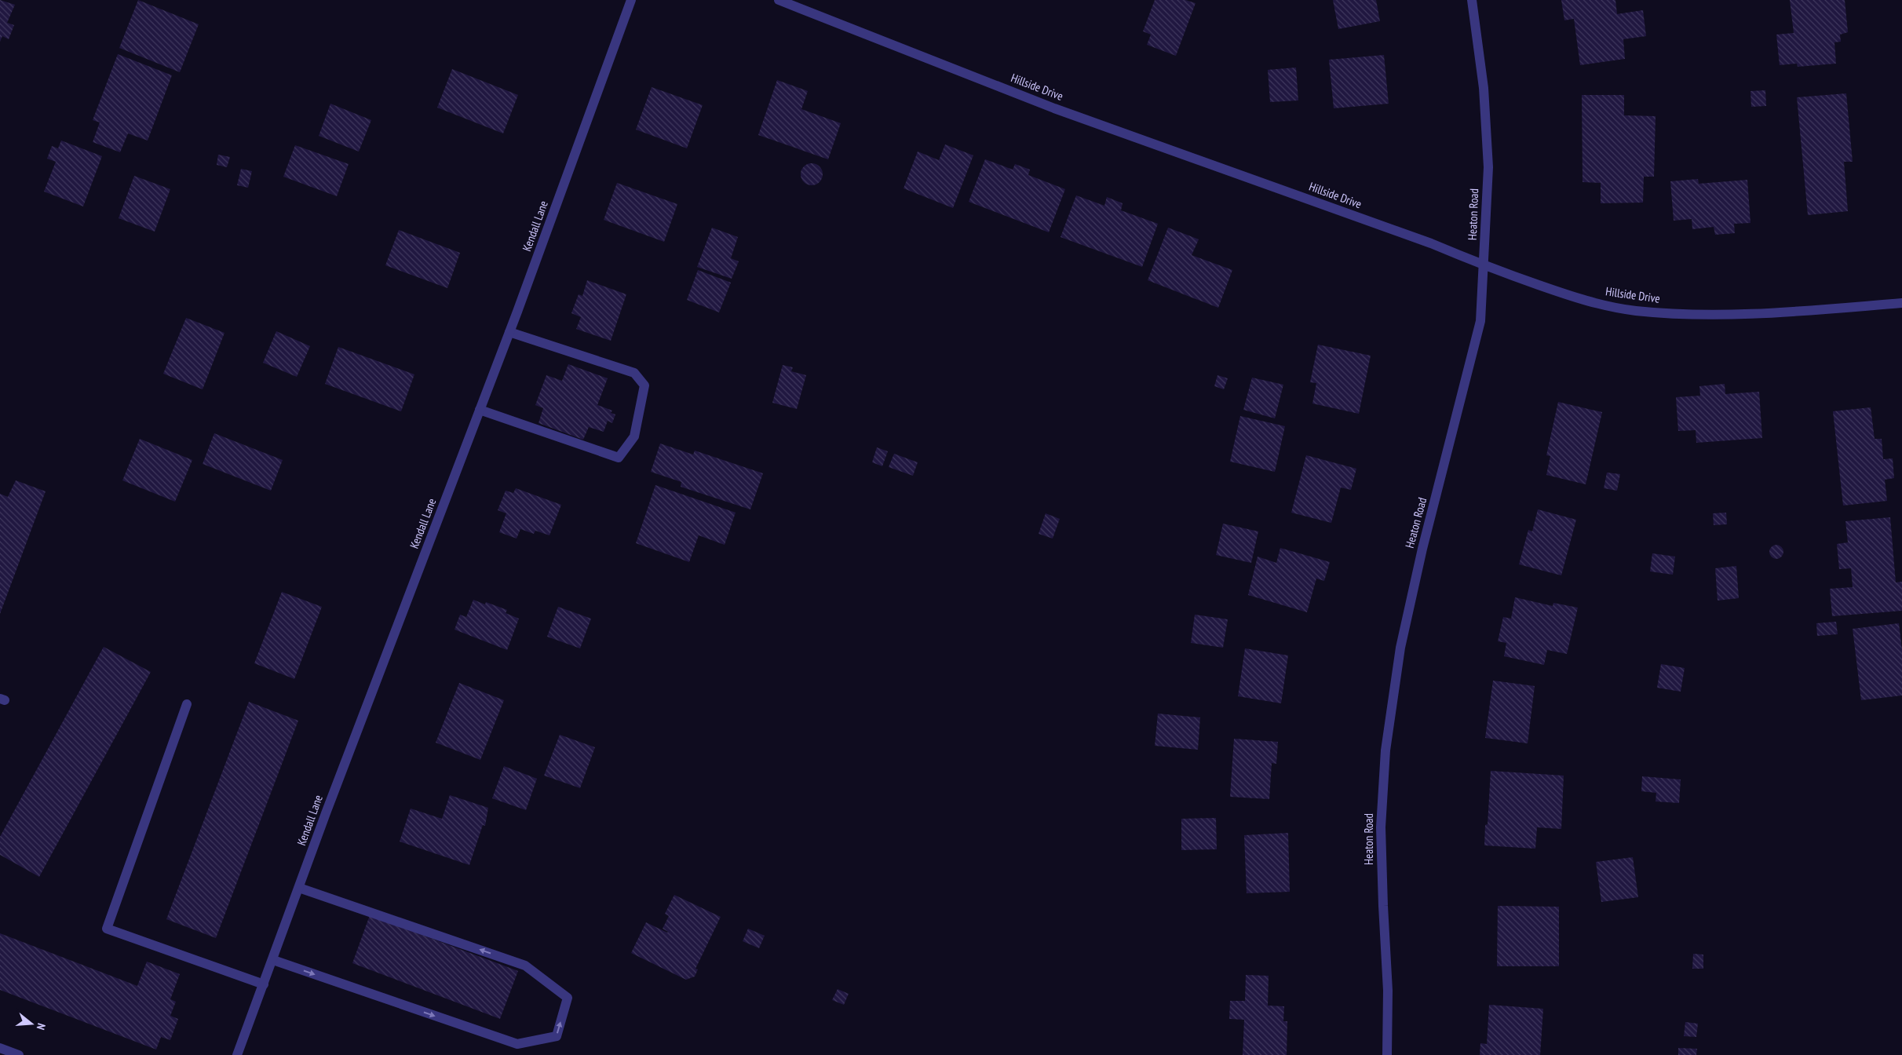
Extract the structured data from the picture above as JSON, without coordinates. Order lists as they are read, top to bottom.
{
  "streets": {
    "street": ["Hillside Drive", "Heaton Road", "Kendall Lane"]
  },
  "crossings": [
    ["Hillside Drive", "Heaton Road"]
  ],
  "north": "right"
}
